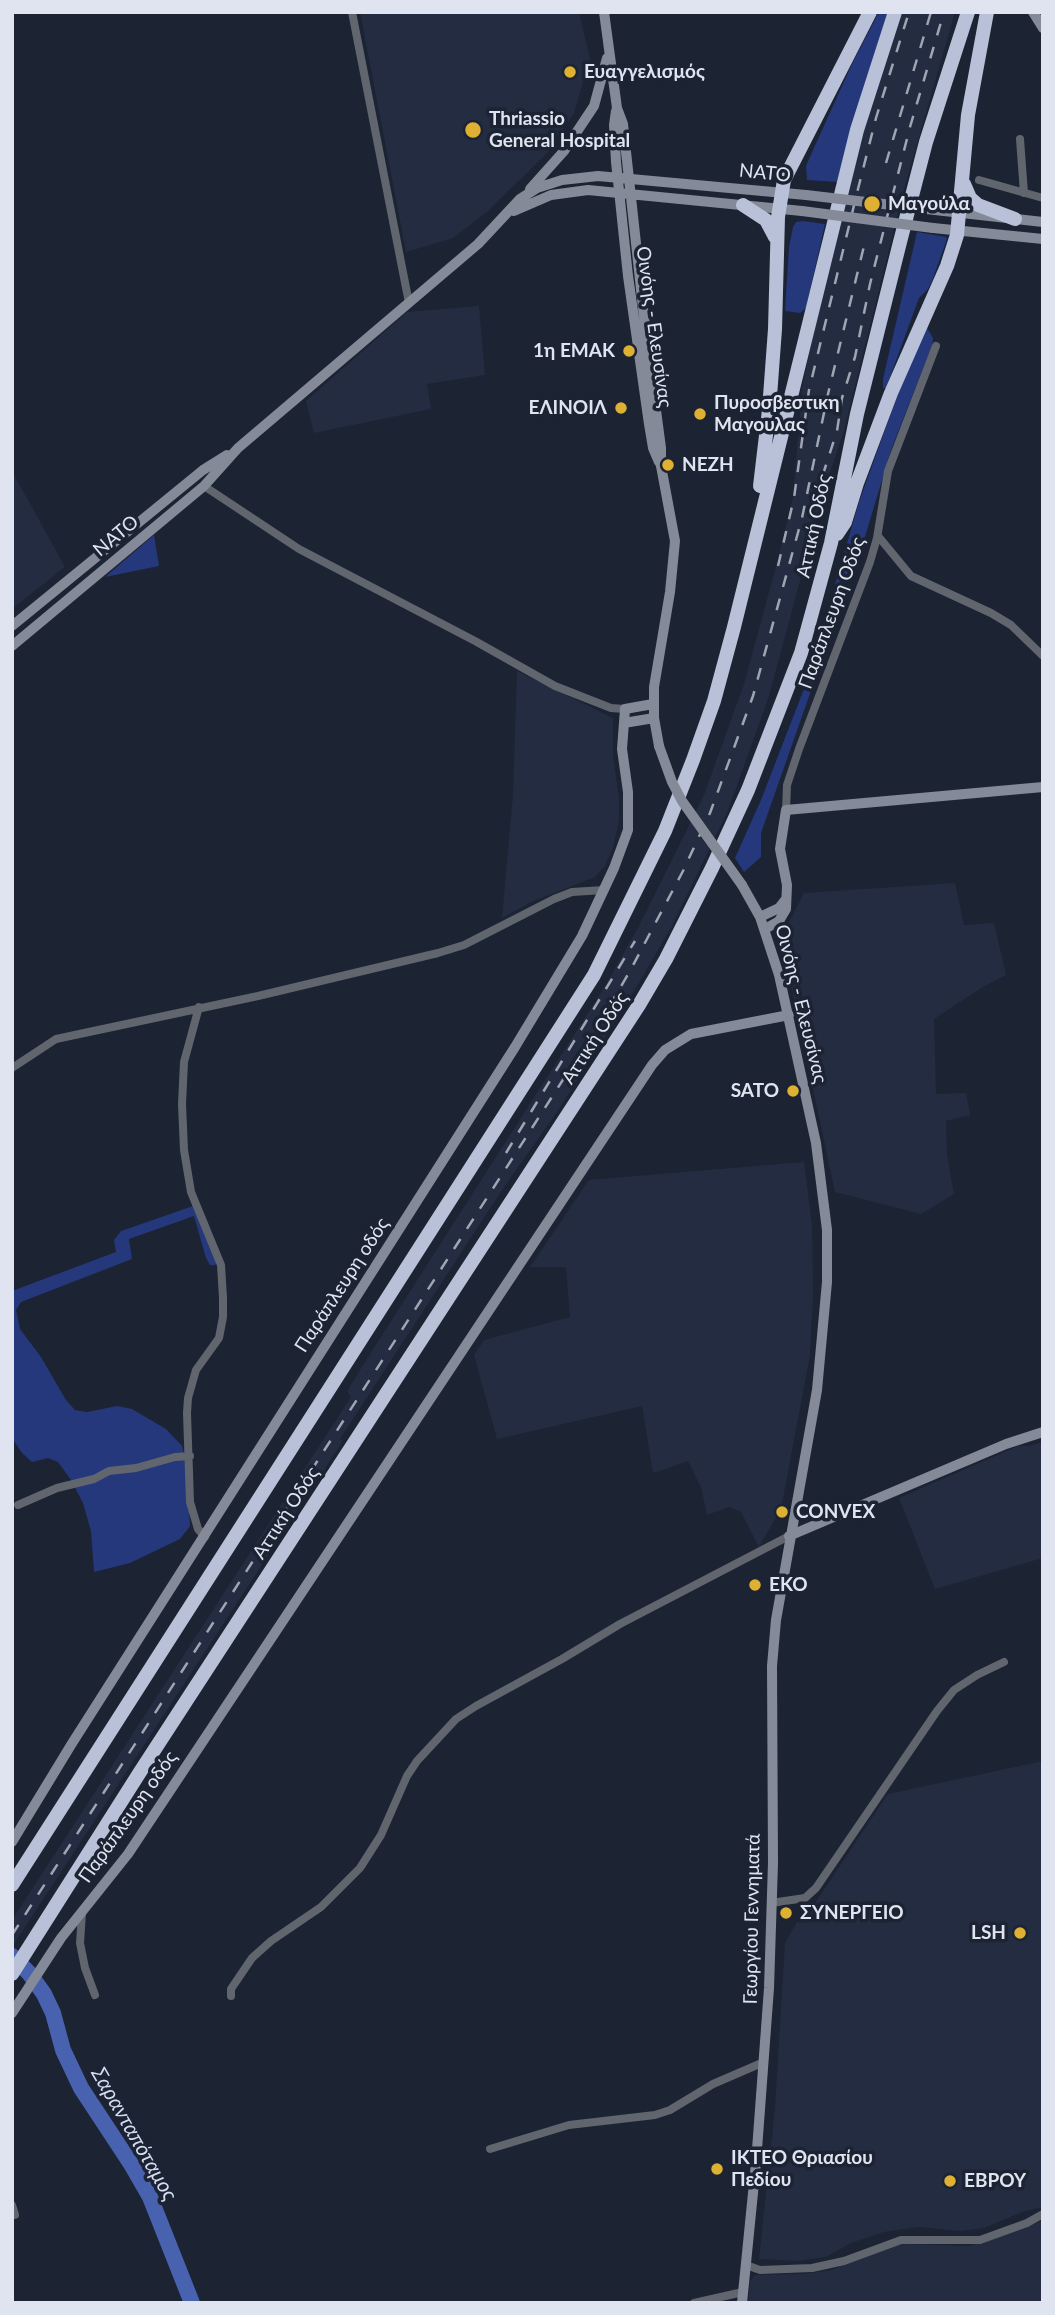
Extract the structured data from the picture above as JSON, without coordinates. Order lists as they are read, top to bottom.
{
  "streets": {
    "highway": ["Αττική Οδός"],
    "main road": [
      "ΝΑΤΟ",
      "Οινόης - Ελευσίνας",
      "Παράπλευρη οδός",
      "Γεωργίου Γεννηματά"
    ],
    "street": ["Παράπλευρη Οδός"]
  },
  "crossings": [
    ["ΝΑΤΟ", "Οινόης - Ελευσίνας"],
    ["Οινόης - Ελευσίνας", "Παράπλευρη οδός"],
    ["Οινόης - Ελευσίνας", "Γεωργίου Γεννηματά"]
  ],
  "water": ["Σαρανταπόταμος"],
  "places": [
    "Ευαγγελισμός",
    "Thriassio General Hospital",
    "Μαγούλα",
    "1η ΕΜΑΚ",
    "ΕΛΙΝΟΙΛ",
    "Πυροσβεστικη Μαγουλας",
    "ΝΕΖΗ",
    "SATO",
    "CONVEX",
    "EKO",
    "ΣΥΝΕΡΓΕΙΟ",
    "LSH",
    "ΙΚΤΕΟ Θριασίου Πεδίου",
    "ΕΒΡΟΥ"
  ]
}
